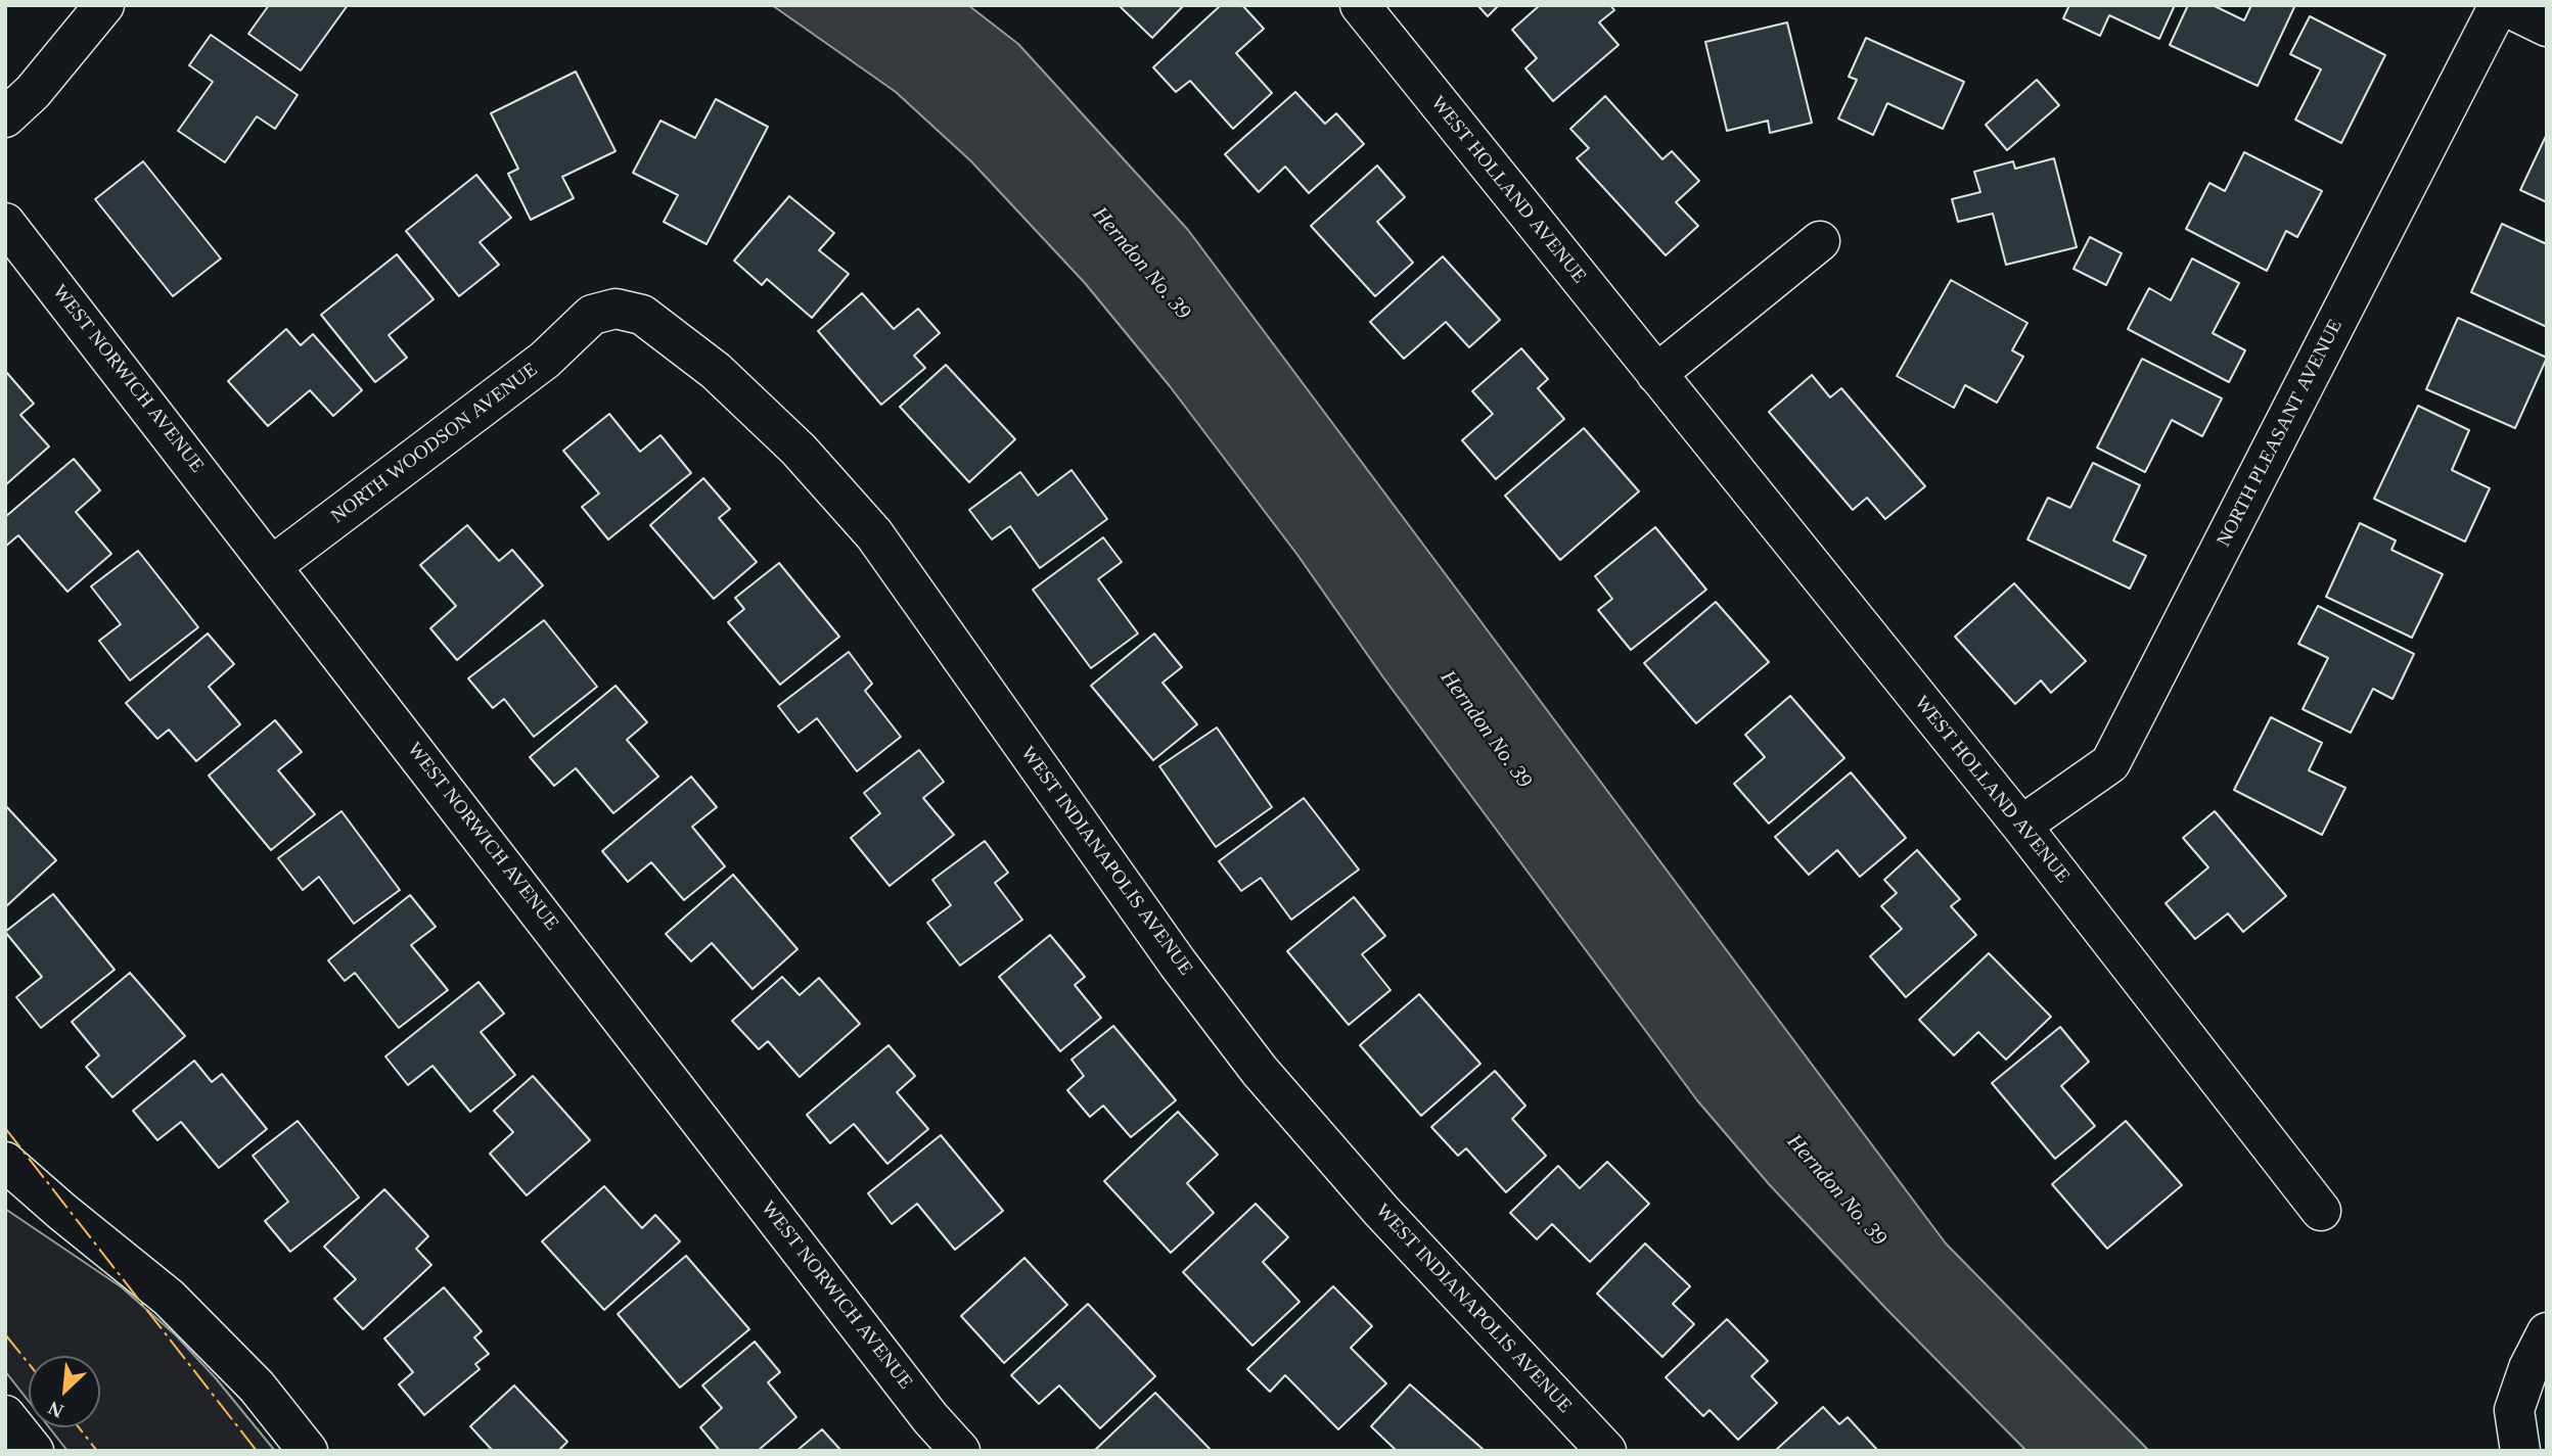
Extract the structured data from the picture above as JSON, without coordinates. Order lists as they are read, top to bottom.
{
  "streets": {
    "street": [
      "WEST HOLLAND AVENUE",
      "WEST NORWICH AVENUE",
      "NORTH PLEASANT AVENUE",
      "NORTH WOODSON AVENUE",
      "WEST INDIANAPOLIS AVENUE"
    ]
  },
  "crossings": [
    ["WEST HOLLAND AVENUE", "NORTH PLEASANT AVENUE"],
    ["WEST NORWICH AVENUE", "NORTH WOODSON AVENUE"],
    ["NORTH WOODSON AVENUE", "WEST INDIANAPOLIS AVENUE"]
  ],
  "water": ["Herndon No. 39"],
  "north": "bottom left"
}
